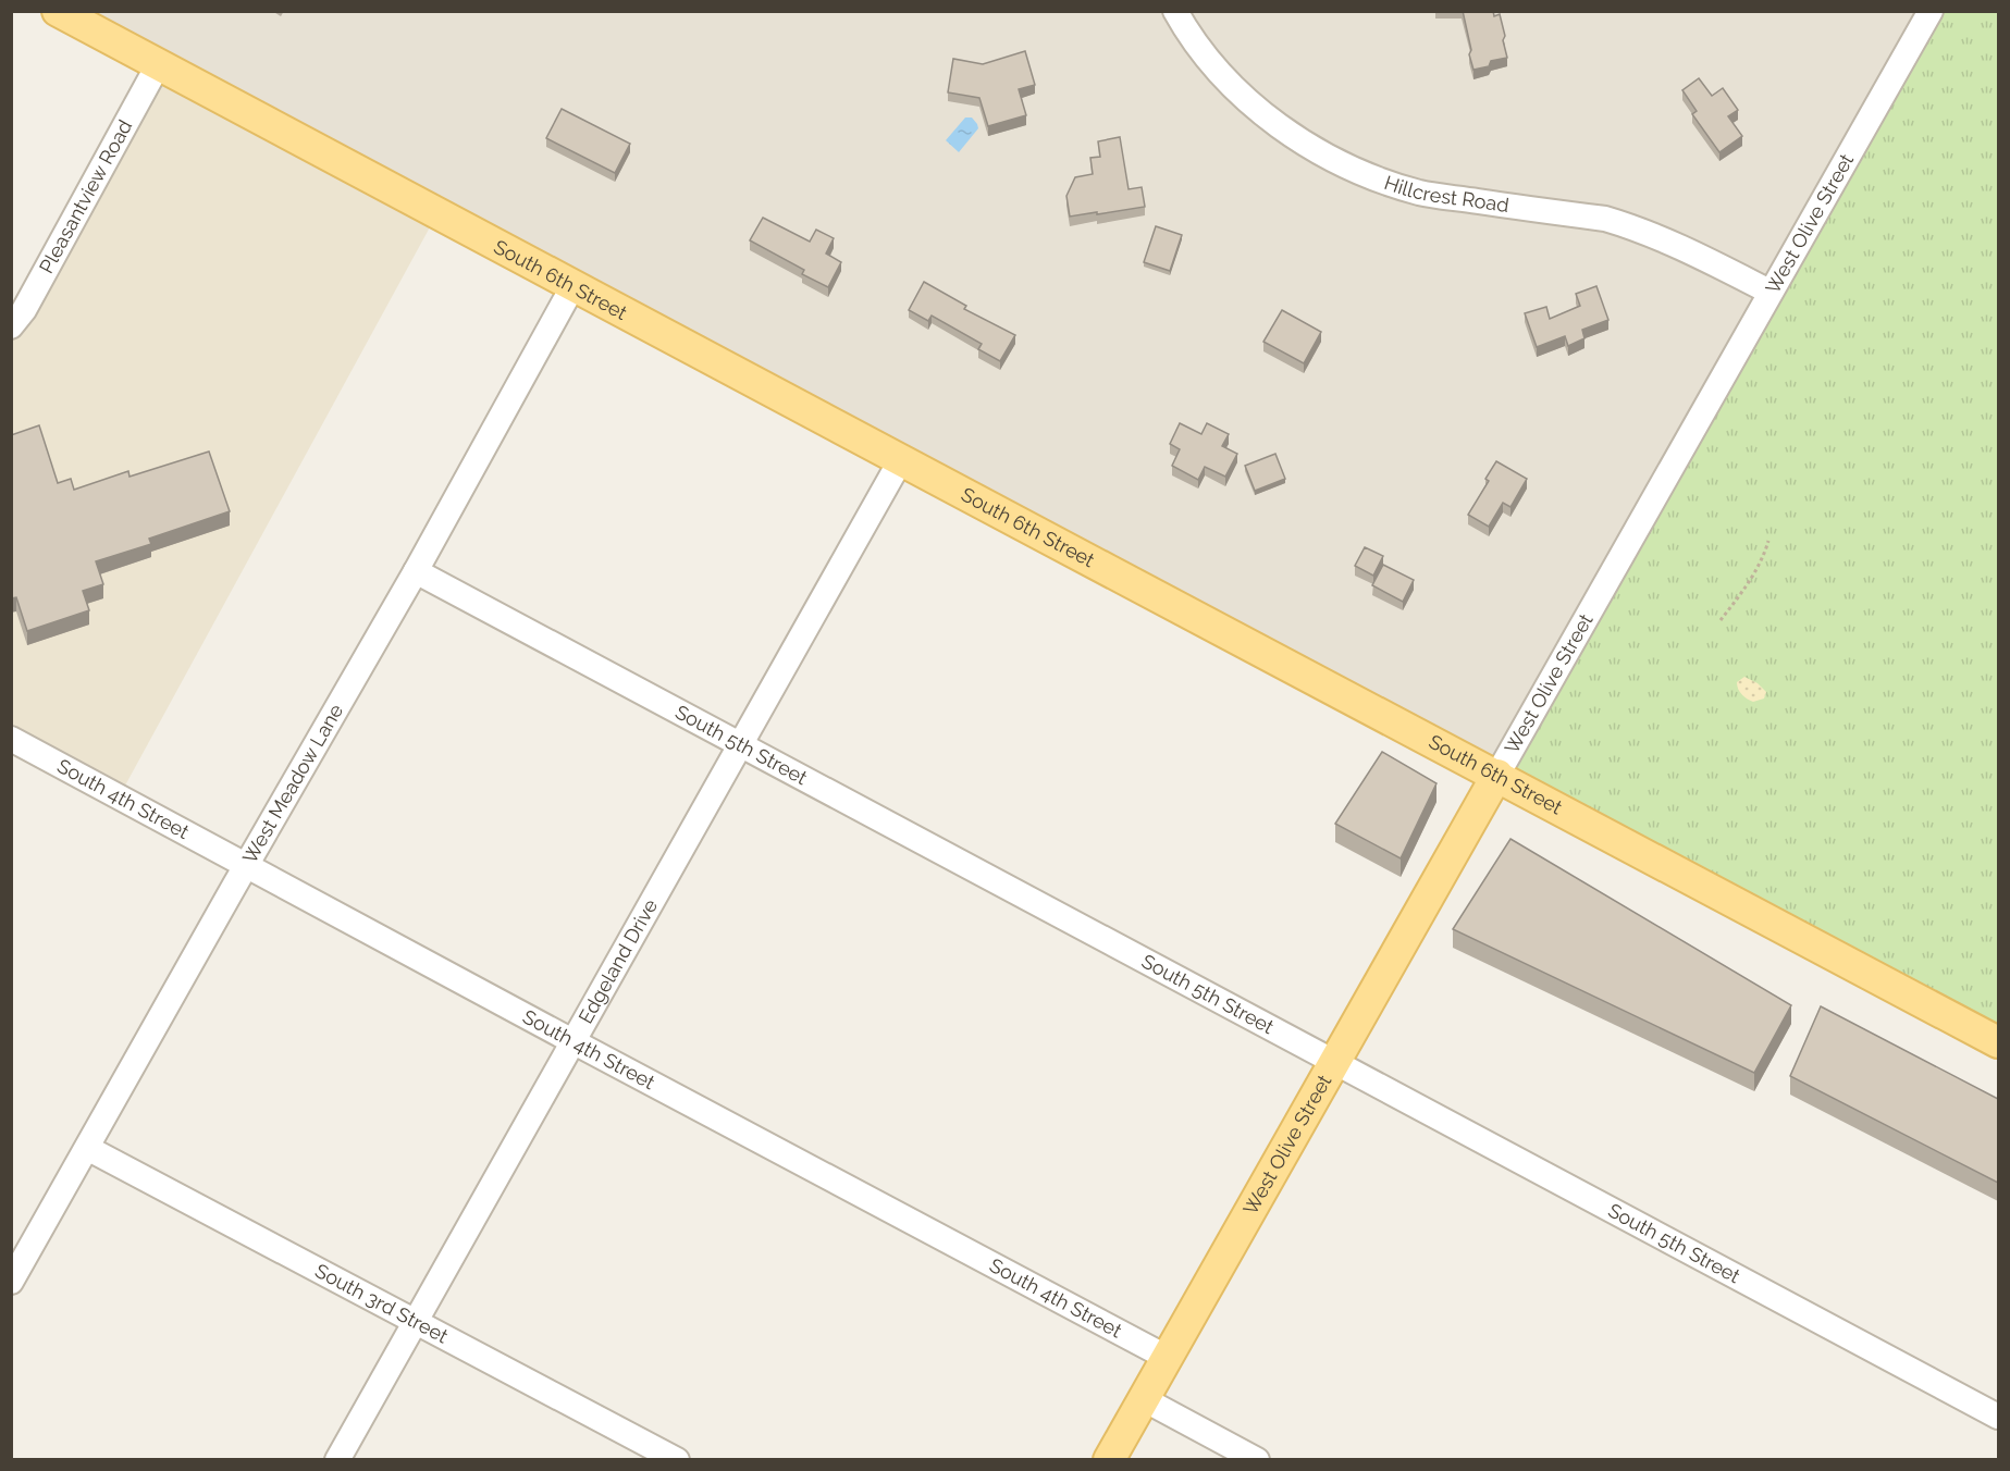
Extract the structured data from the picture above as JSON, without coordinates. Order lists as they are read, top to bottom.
{
  "streets": {
    "main road": ["West Olive Street", "South 6th Street"],
    "street": [
      "Hillcrest Road",
      "Pleasantview Road",
      "South 5th Street",
      "West Meadow Lane",
      "South 4th Street",
      "Edgeland Drive",
      "South 3rd Street"
    ]
  },
  "crossings": [
    ["Hillcrest Road", "West Olive Street"],
    ["Pleasantview Road", "South 6th Street"],
    ["West Olive Street", "South 6th Street"],
    ["West Olive Street", "South 5th Street"],
    ["West Olive Street", "South 4th Street"],
    ["South 6th Street", "West Meadow Lane"],
    ["South 6th Street", "Edgeland Drive"],
    ["South 5th Street", "West Meadow Lane"],
    ["South 5th Street", "Edgeland Drive"],
    ["West Meadow Lane", "South 4th Street"],
    ["West Meadow Lane", "South 3rd Street"],
    ["South 4th Street", "Edgeland Drive"],
    ["Edgeland Drive", "South 3rd Street"]
  ]
}
